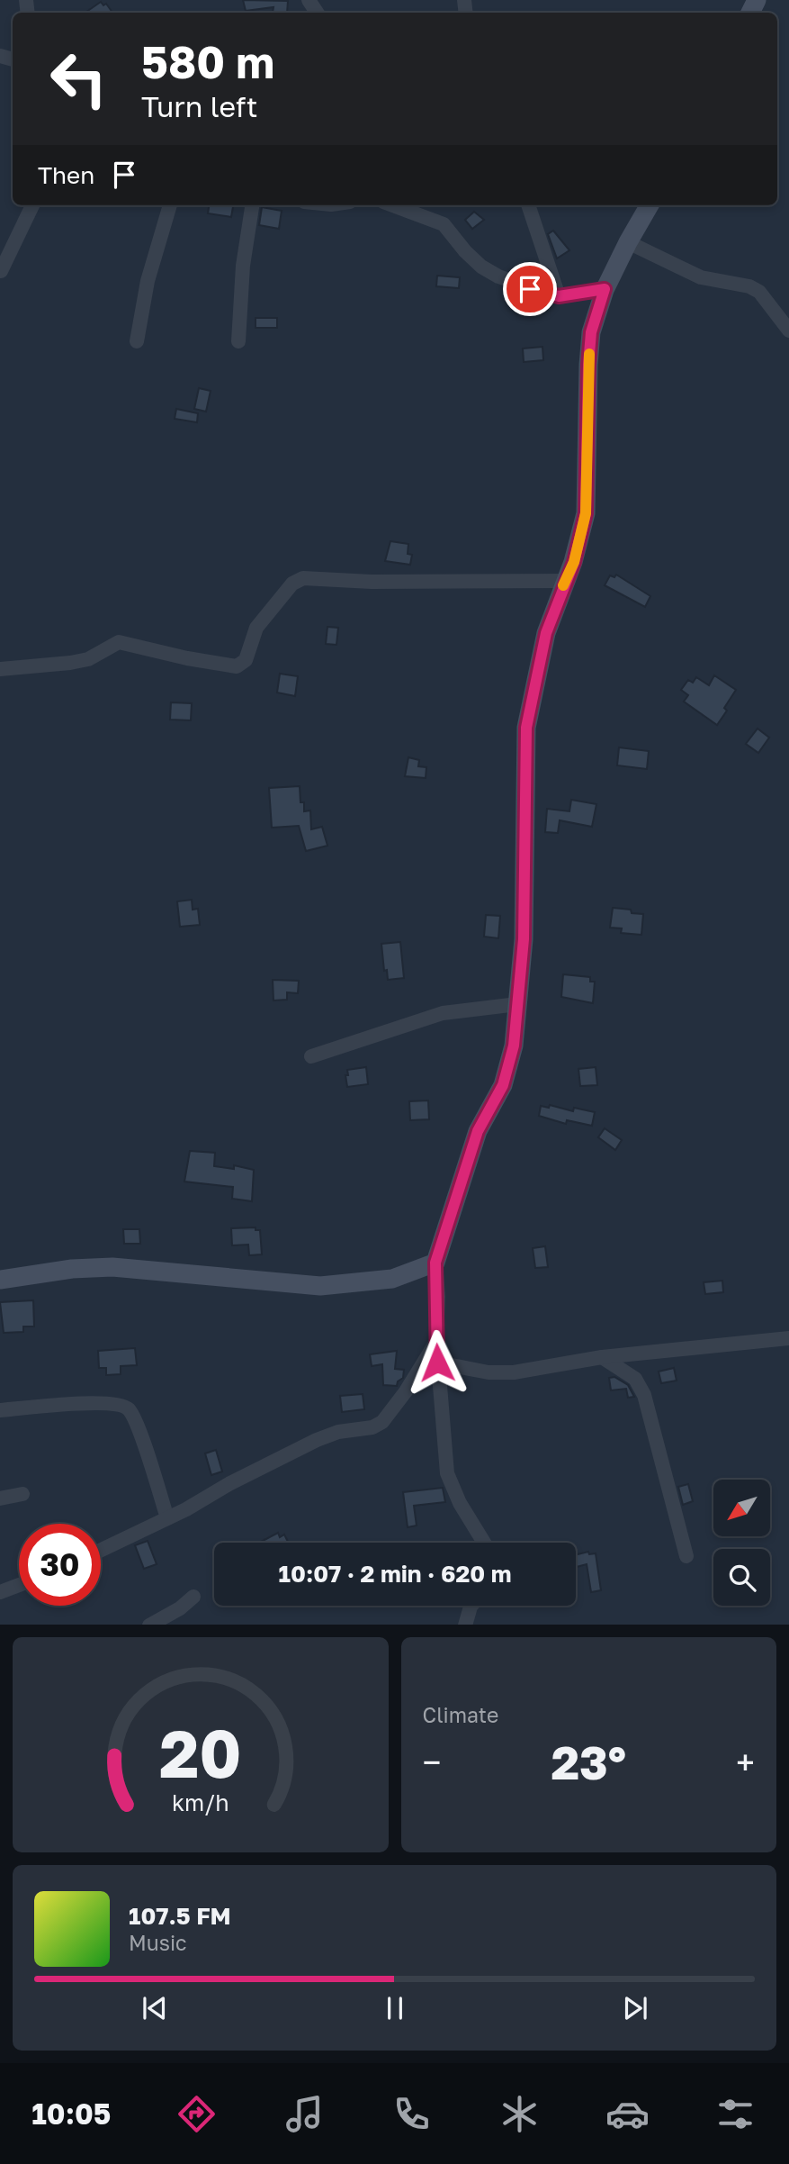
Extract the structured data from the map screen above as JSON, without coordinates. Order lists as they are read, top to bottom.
{
  "north": "bottom left",
  "page": {
    "turn": ["580 m", "Turn left"],
    "then": "Then",
    "limit": "30",
    "trip": "10:07 · 2 min · 620 m",
    "tile": "Climate",
    "heat": ["−", "23°", "+"],
    "song": ["107.5 FM", "Music"],
    "tabs": "10:05",
    "gauge": ["20", "km/h"]
  }
}
